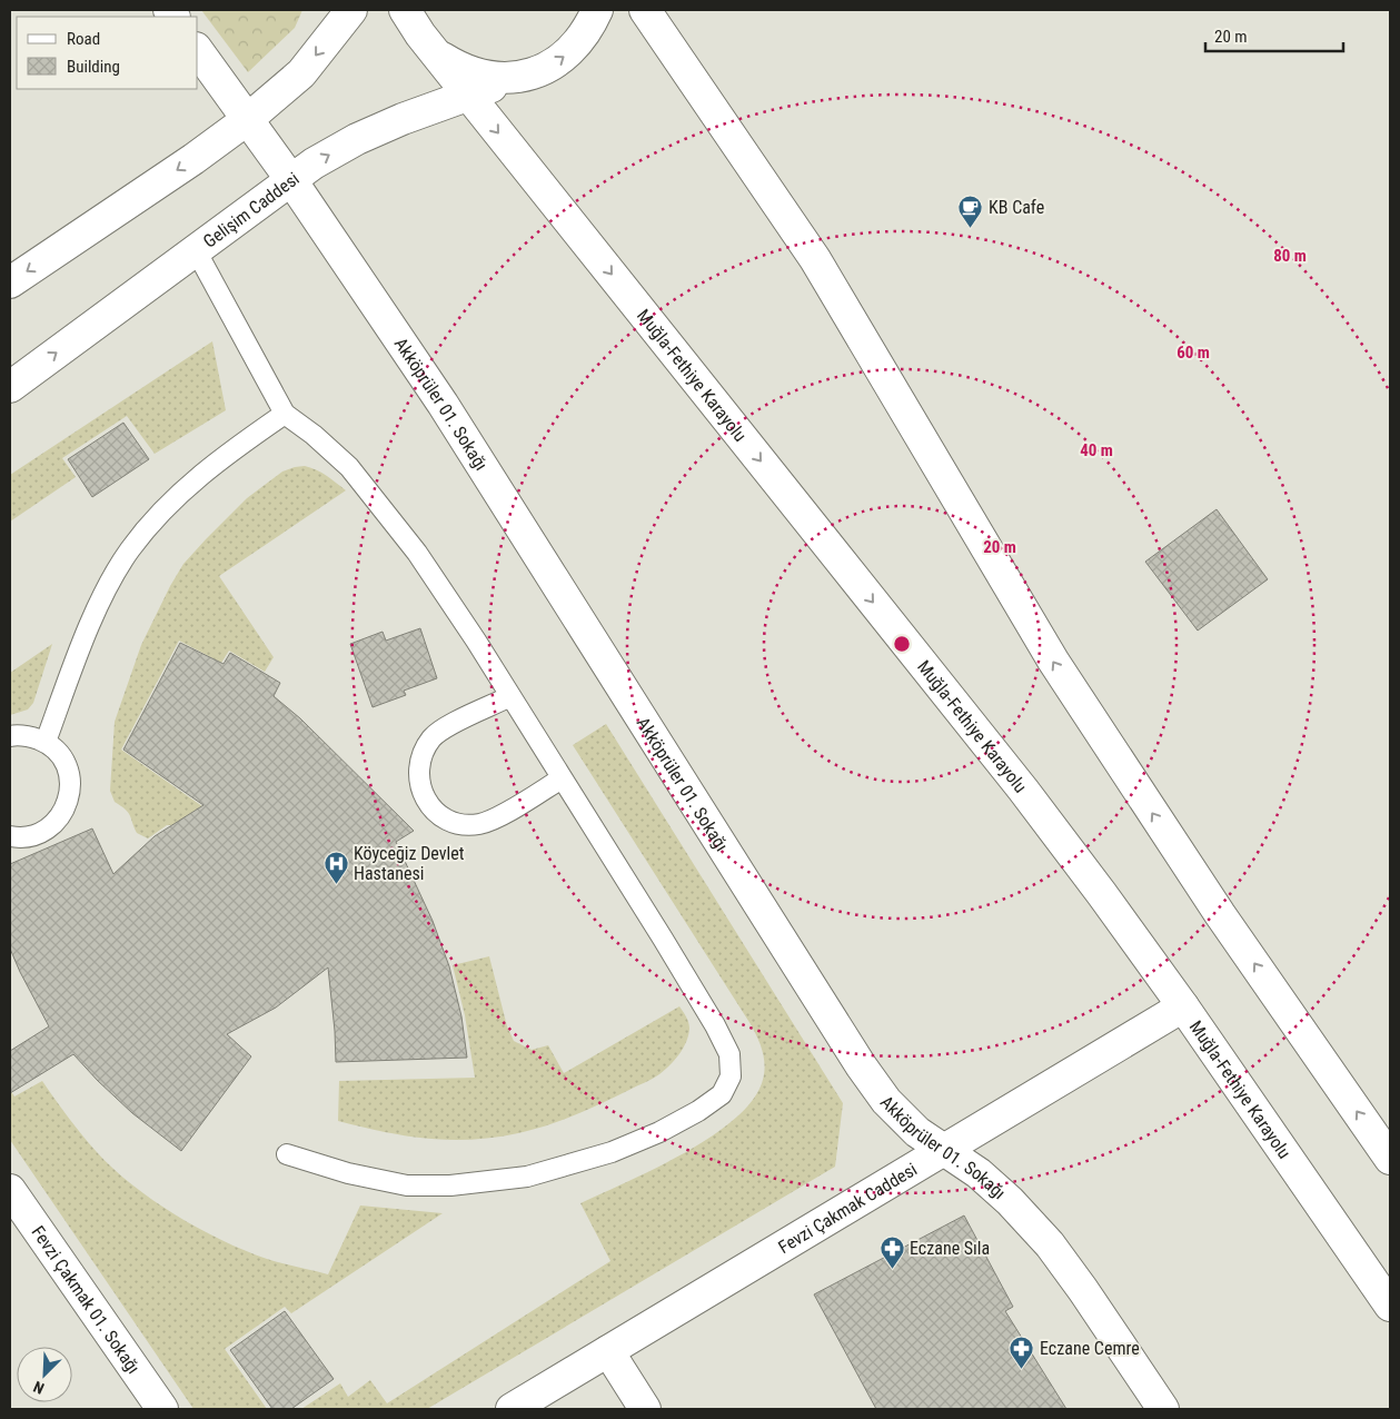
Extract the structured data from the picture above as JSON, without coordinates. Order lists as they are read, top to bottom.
{
  "streets": {
    "main road": [
      "Gelişim Caddesi",
      "Muğla-Fethiye Karayolu",
      "Akköprüler 01. Sokağı",
      "Fevzi Çakmak Caddesi",
      "Fevzi Çakmak 01. Sokağı"
    ]
  },
  "crossings": [
    ["Gelişim Caddesi", "Muğla-Fethiye Karayolu"],
    ["Gelişim Caddesi", "Akköprüler 01. Sokağı"],
    ["Muğla-Fethiye Karayolu", "Fevzi Çakmak Caddesi"],
    ["Akköprüler 01. Sokağı", "Fevzi Çakmak Caddesi"]
  ],
  "places": {
    "cafe": ["KB Cafe"],
    "hospital": ["Köyceğiz Devlet Hastanesi"],
    "pharmacy": ["Eczane Sıla", "Eczane Cemre"]
  },
  "legend": ["Road", "Building"],
  "scale_bar": "20 m",
  "north": "bottom left",
  "rings": [
    "80 m",
    "60 m",
    "40 m",
    "20 m"
  ]
}
